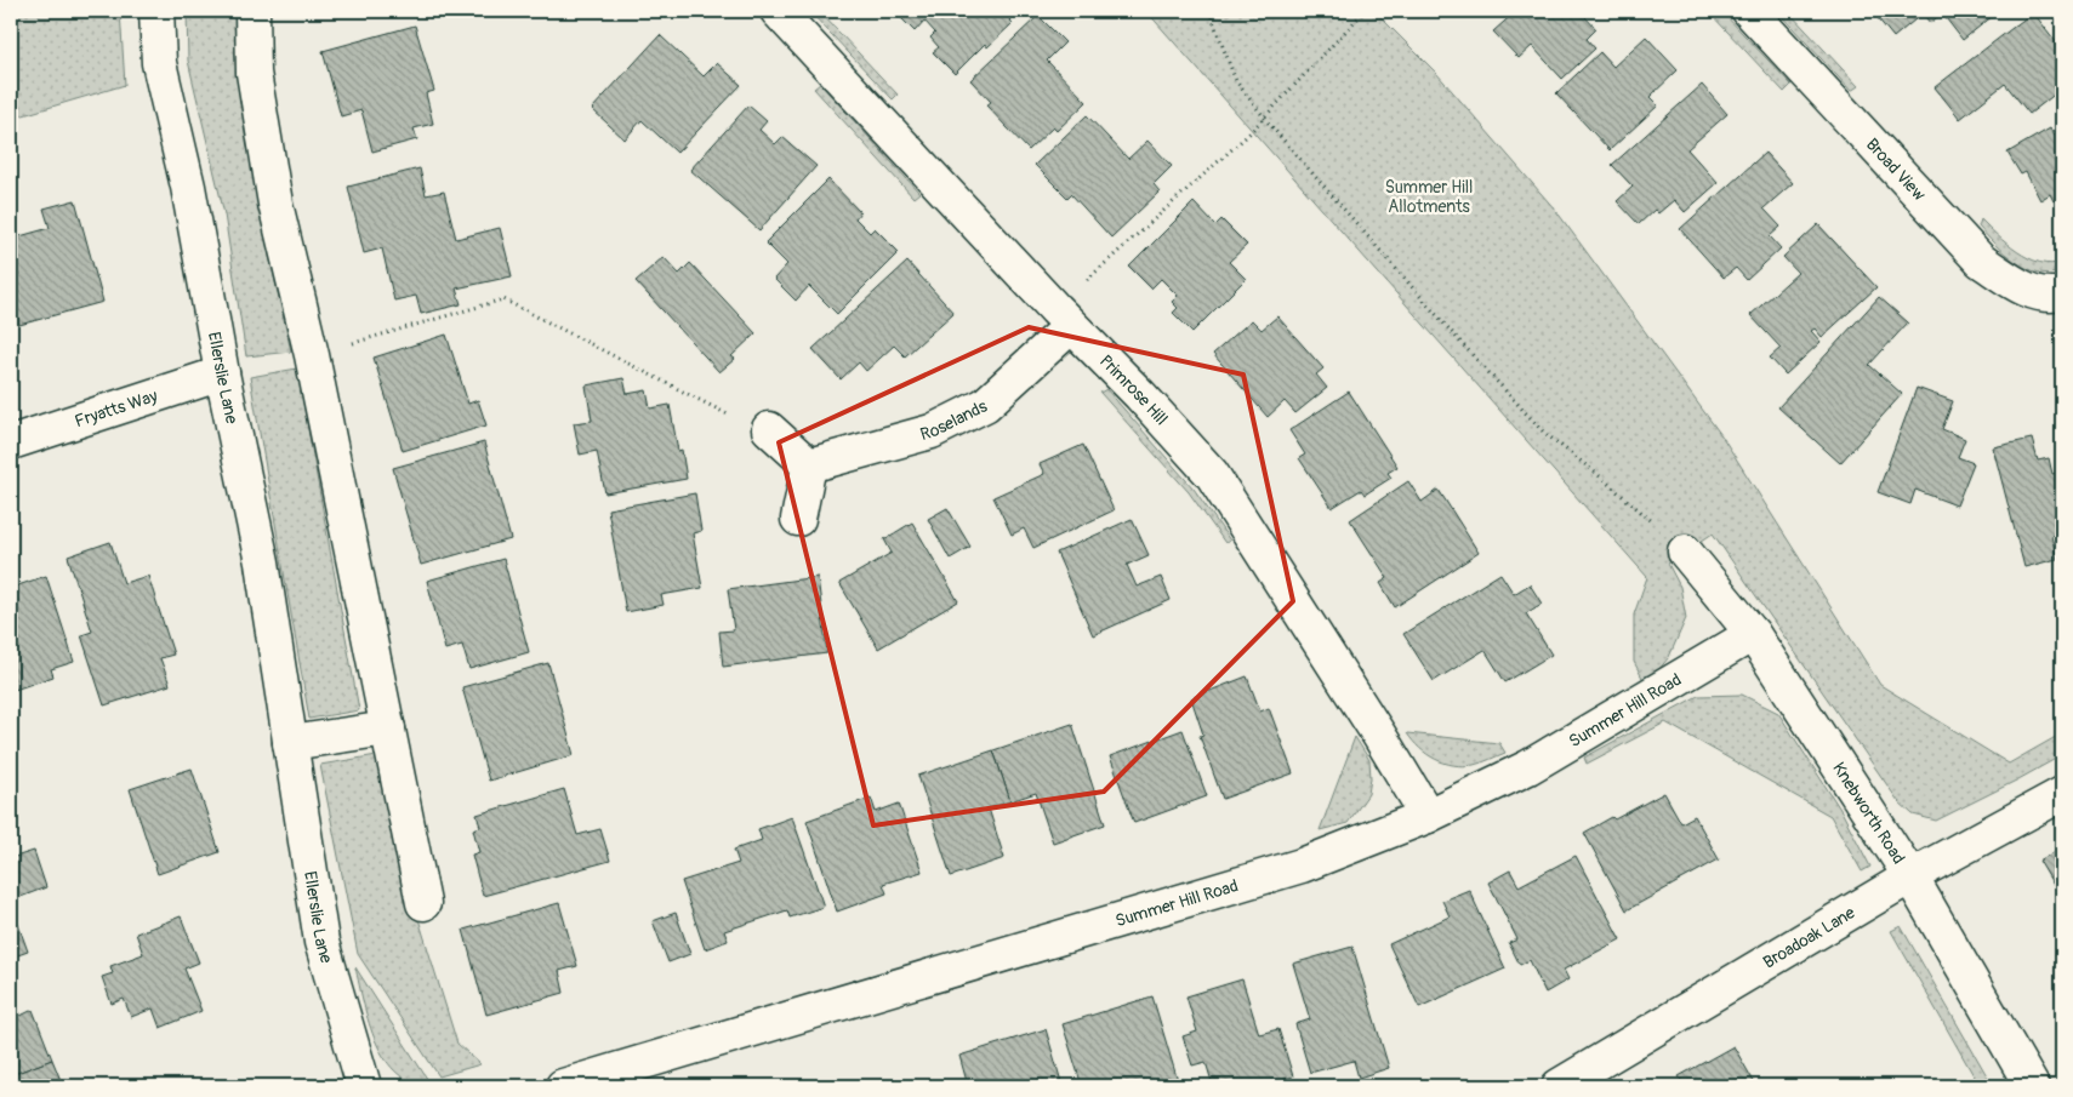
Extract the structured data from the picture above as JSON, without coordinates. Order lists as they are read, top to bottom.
{
  "streets": {
    "street": [
      "Broad View",
      "Ellerslie Lane",
      "Primrose Hill",
      "Fryatts Way",
      "Roselands",
      "Summer Hill Road",
      "Knebworth Road",
      "Broadoak Lane"
    ]
  },
  "crossings": [
    ["Ellerslie Lane", "Fryatts Way"],
    ["Primrose Hill", "Roselands"],
    ["Primrose Hill", "Summer Hill Road"],
    ["Summer Hill Road", "Knebworth Road"],
    ["Knebworth Road", "Broadoak Lane"]
  ],
  "parks": ["Summer Hill Allotments"]
}
